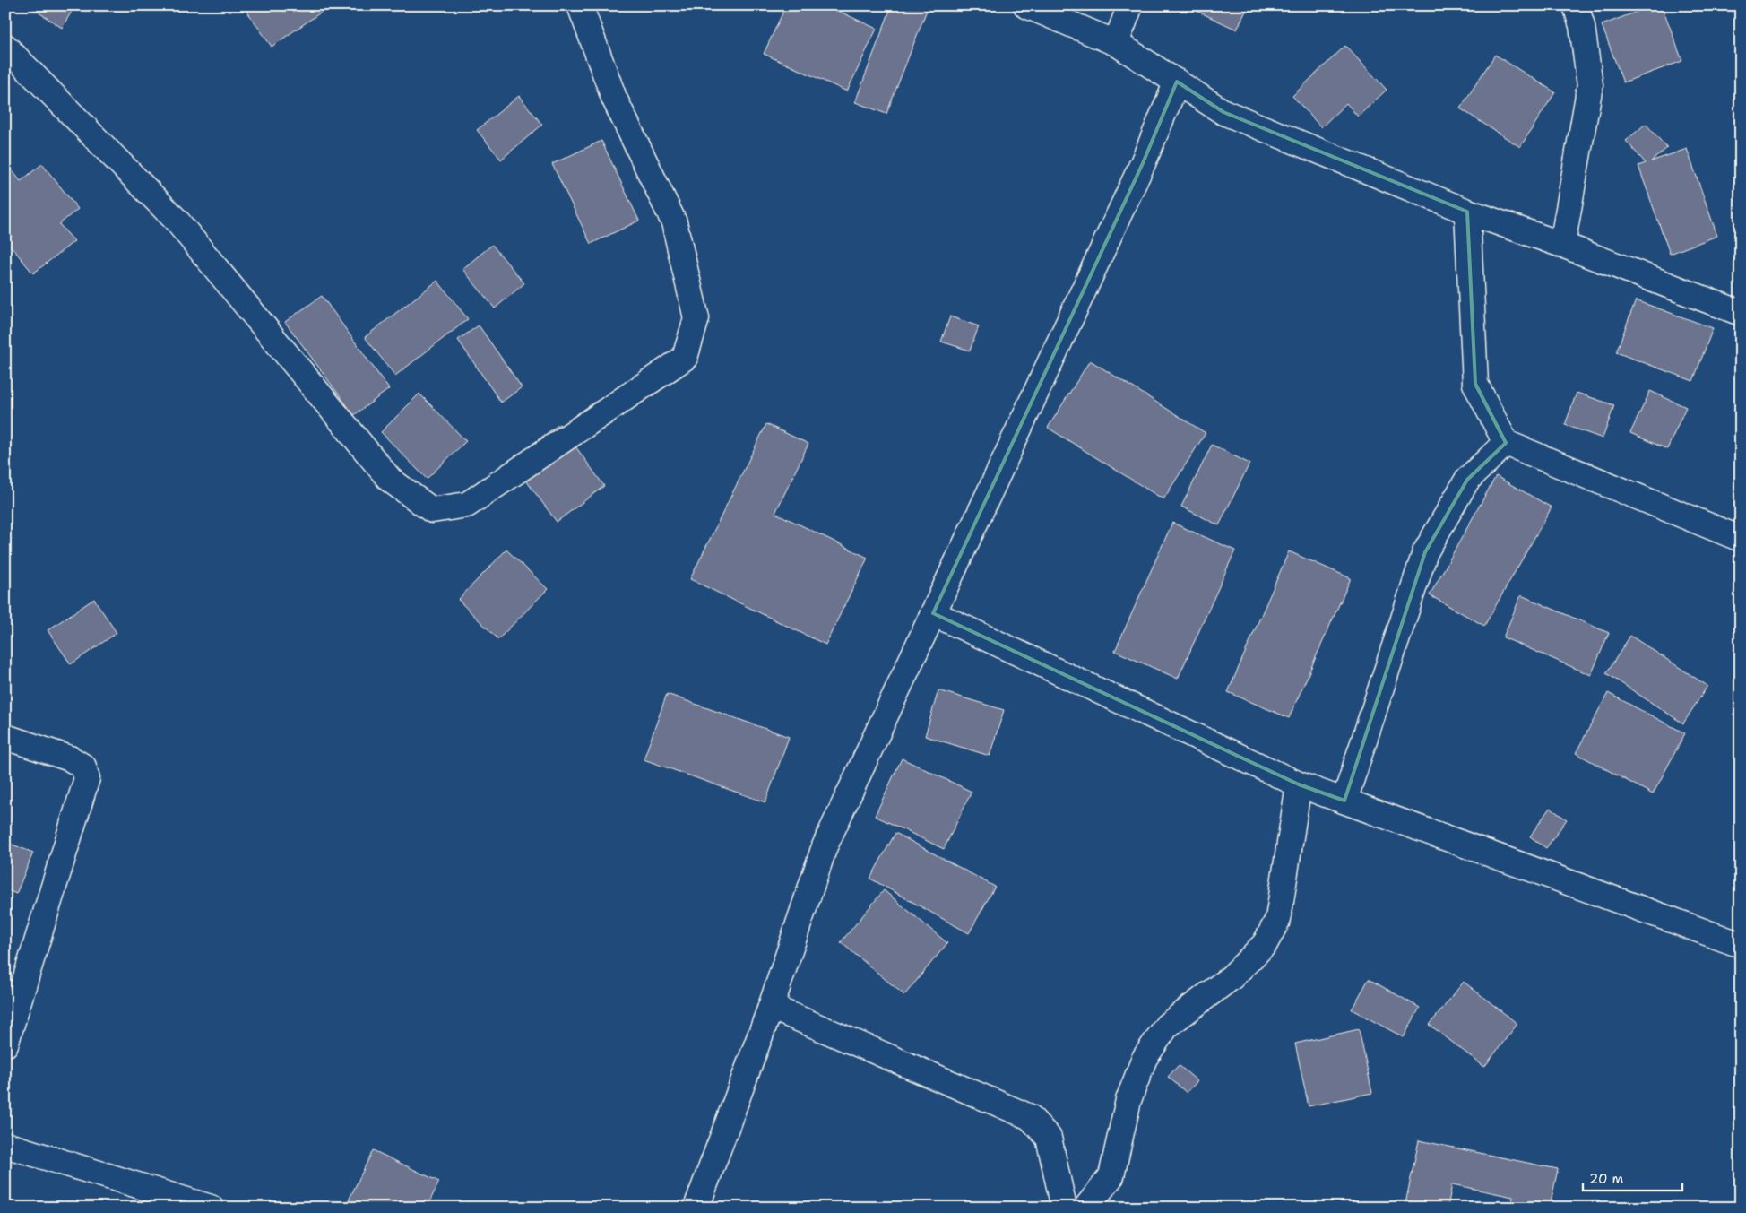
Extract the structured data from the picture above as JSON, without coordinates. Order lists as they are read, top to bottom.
{
  "scale_bar": "20 m"
}
